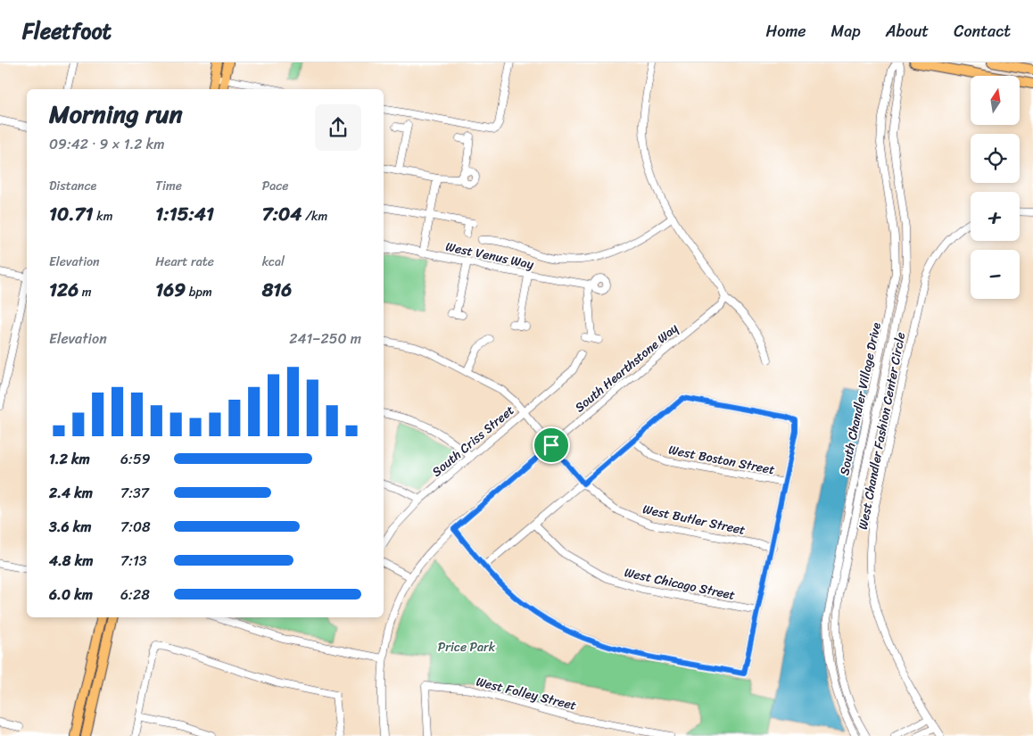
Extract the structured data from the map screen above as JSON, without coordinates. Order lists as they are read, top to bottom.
{
  "streets": {
    "street": [
      "West Venus Way",
      "South Hearthstone Way",
      "South Chandler Village Drive",
      "West Chandler Fashion Center Circle",
      "South Criss Street",
      "West Boston Street",
      "West Butler Street",
      "West Chicago Street",
      "West Folley Street"
    ]
  },
  "crossings": [
    ["South Hearthstone Way", "West Butler Street"],
    ["South Criss Street", "West Butler Street"]
  ],
  "parks": ["Price Park"],
  "north": "top",
  "page": {
    "header": "Fleetfoot",
    "nav": [
      "Home",
      "Map",
      "About",
      "Contact"
    ],
    "map_buttons": ["+", "−"],
    "heading": ["Morning run", "09:42 · 9 × 1.2 km"],
    "stats": [
      ["Distance", "10.71 km"],
      ["Time", "1:15:41"],
      ["Pace", "7:04 /km"],
      ["Elevation", "126 m"],
      ["Heart rate", "169 bpm"],
      ["kcal", "816"]
    ],
    "chart": ["Elevation", "241–250 m"],
    "list": [
      {
        "name": "1.2 km",
        "note": "6:59"
      },
      {
        "name": "2.4 km",
        "note": "7:37"
      },
      {
        "name": "3.6 km",
        "note": "7:08"
      },
      {
        "name": "4.8 km",
        "note": "7:13"
      },
      {
        "name": "6.0 km",
        "note": "6:28"
      }
    ]
  }
}
